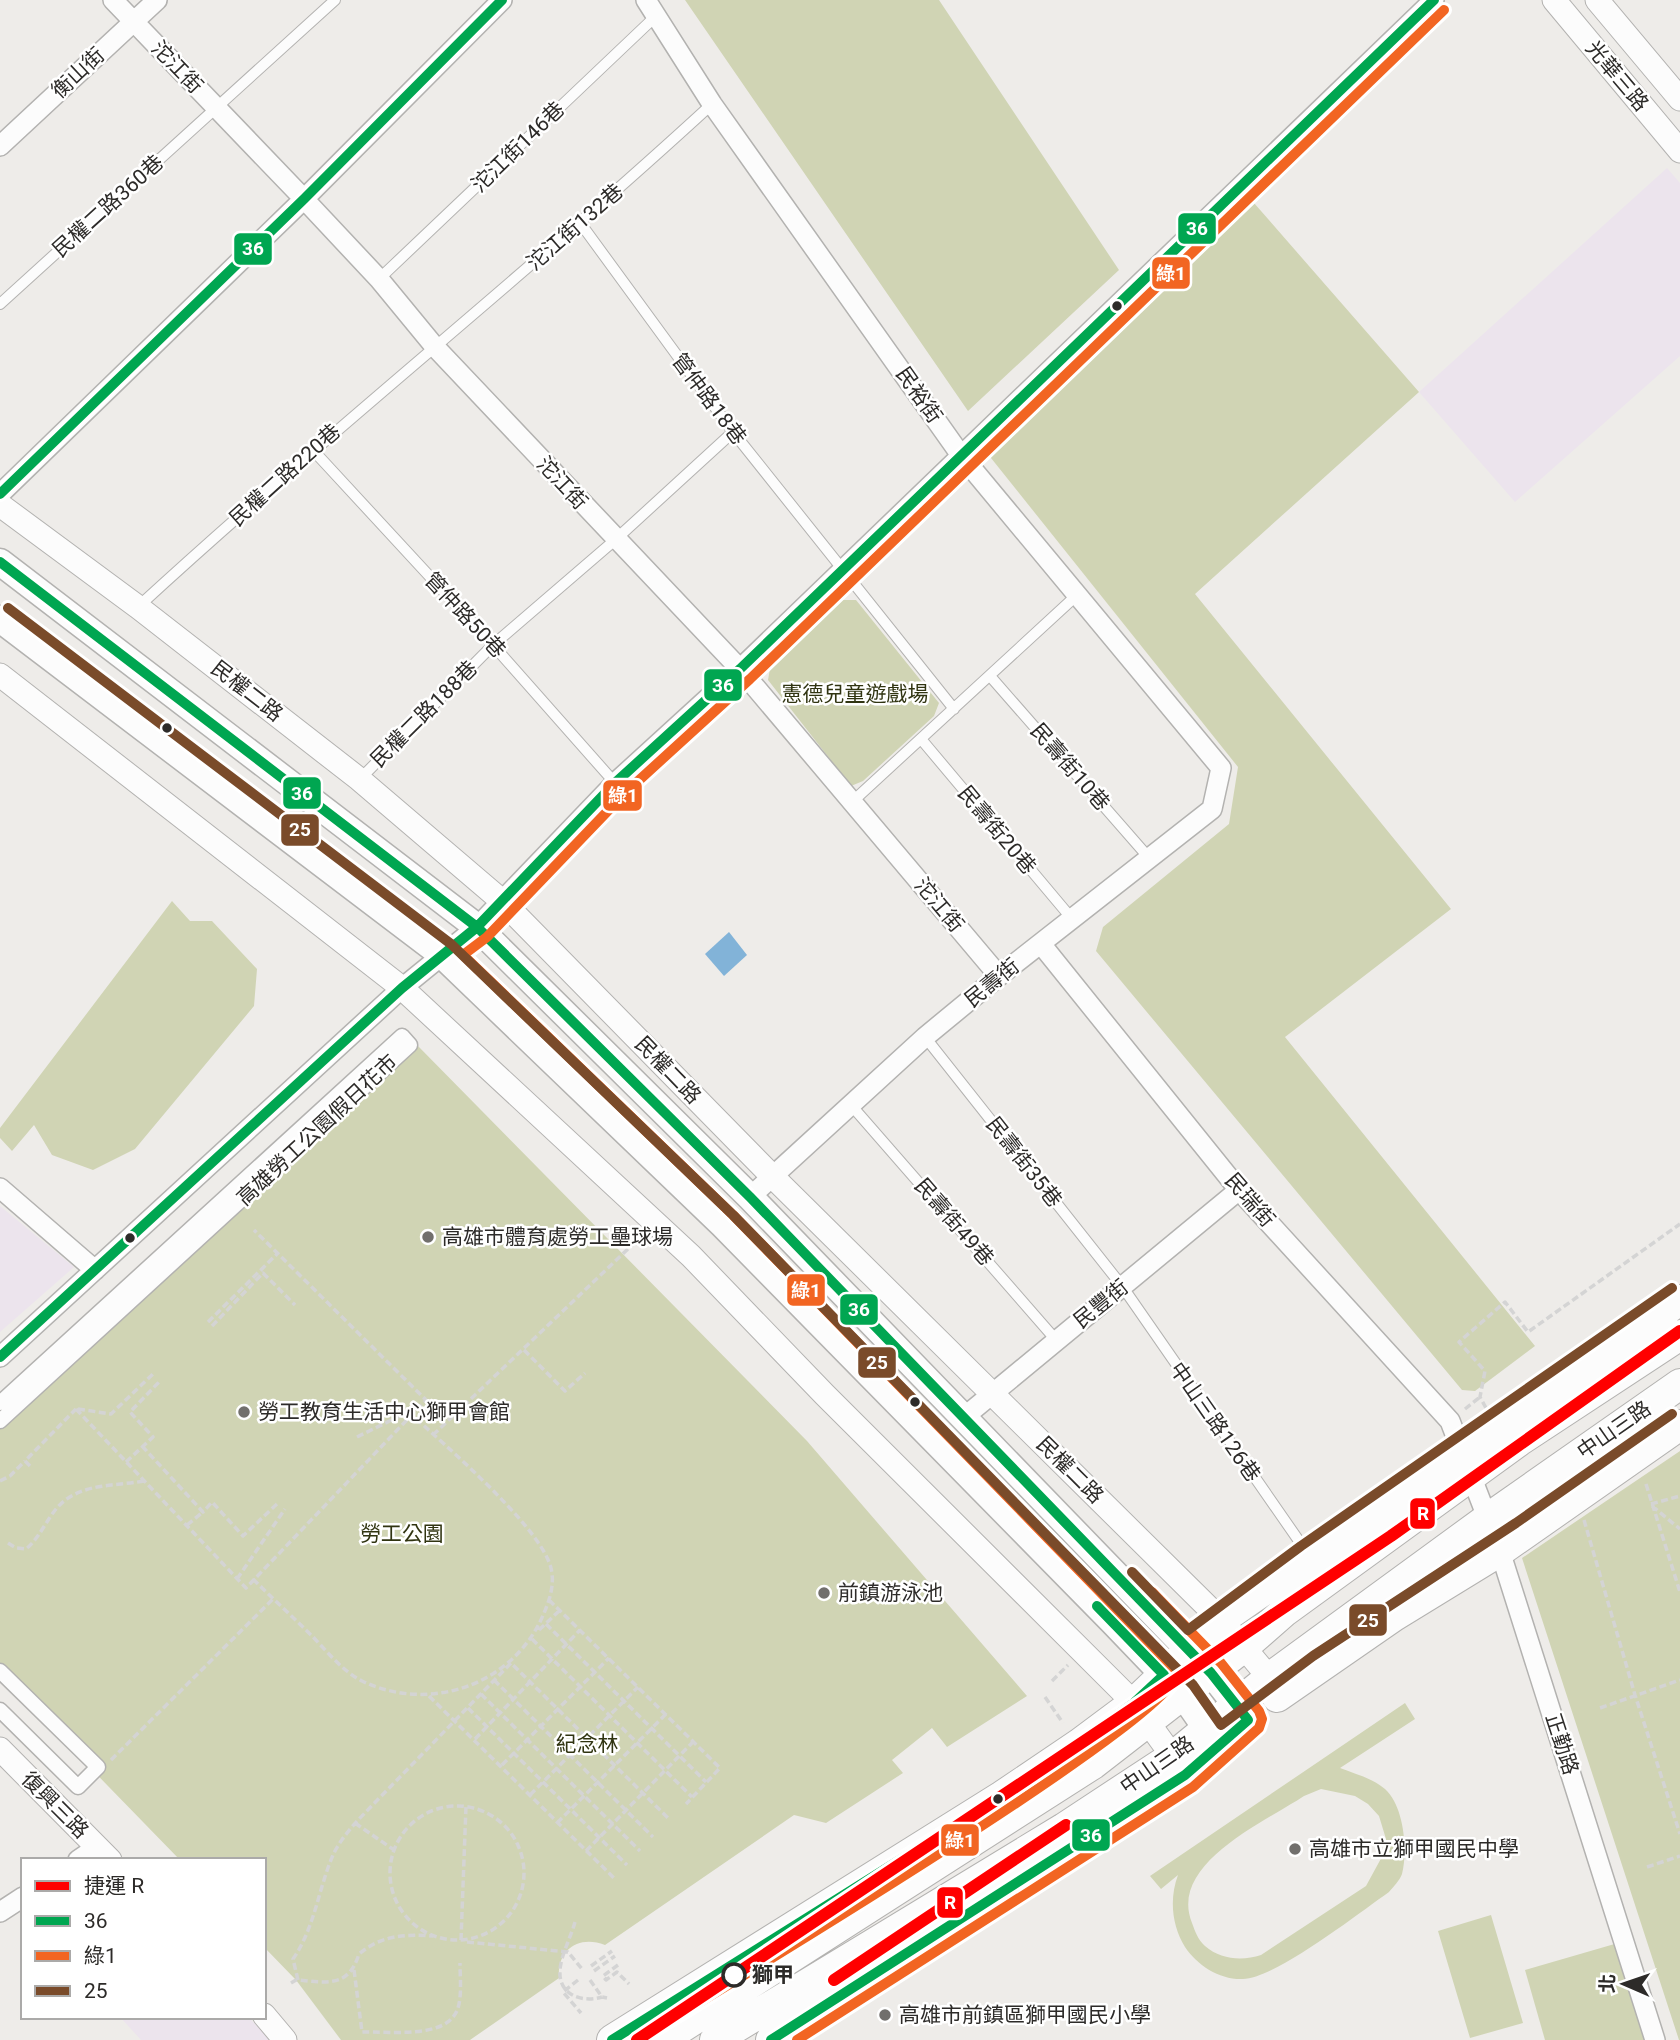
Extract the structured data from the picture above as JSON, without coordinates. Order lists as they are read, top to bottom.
{
  "streets": {
    "main road": ["民權二路", "中山三路"],
    "street": [
      "沱江街",
      "衡山街",
      "光華三路",
      "民裕街",
      "民壽街",
      "高雄勞工公園假日花市",
      "民瑞街",
      "民豐街",
      "正勤路",
      "復興三路"
    ],
    "lane": [
      "沱江街146巷",
      "民權二路360巷",
      "沱江街132巷",
      "管仲路18巷",
      "民權二路220巷",
      "管仲路50巷",
      "民權二路188巷",
      "民壽街10巷",
      "民壽街20巷",
      "民壽街35巷",
      "民壽街49巷",
      "中山三路126巷"
    ]
  },
  "crossings": [
    ["沱江街", "衡山街"],
    ["沱江街", "沱江街146巷"],
    ["沱江街", "民權二路360巷"],
    ["沱江街", "沱江街132巷"],
    ["沱江街", "民權二路220巷"],
    ["沱江街", "民權二路188巷"],
    ["沱江街", "民壽街"],
    ["沱江街146巷", "民裕街"],
    ["沱江街132巷", "民裕街"],
    ["沱江街132巷", "管仲路18巷"],
    ["沱江街132巷", "民權二路220巷"],
    ["民裕街", "民壽街"],
    ["管仲路18巷", "民權二路188巷"],
    ["民權二路220巷", "管仲路50巷"],
    ["民權二路220巷", "民權二路"],
    ["管仲路50巷", "民權二路188巷"],
    ["民權二路", "民權二路188巷"],
    ["民權二路", "民壽街"],
    ["民權二路", "民豐街"],
    ["民權二路", "中山三路"],
    ["民壽街10巷", "民壽街"],
    ["民壽街20巷", "民壽街"],
    ["民壽街", "民壽街35巷"],
    ["民壽街", "民瑞街"],
    ["民壽街", "民壽街49巷"],
    ["民壽街35巷", "民豐街"],
    ["民壽街35巷", "中山三路126巷"],
    ["民瑞街", "民豐街"],
    ["民瑞街", "中山三路"],
    ["民瑞街", "正勤路"],
    ["民壽街49巷", "民豐街"],
    ["民豐街", "中山三路126巷"],
    ["中山三路126巷", "中山三路"],
    ["中山三路", "正勤路"]
  ],
  "parks": ["憲德兒童遊戲場", "勞工公園", "紀念林"],
  "places": [
    "高雄市體育處勞工壘球場",
    "勞工教育生活中心獅甲會館",
    "前鎮游泳池",
    "高雄市立獅甲國民中學",
    "獅甲",
    "高雄市前鎮區獅甲國民小學"
  ],
  "lines": [
    "transit line 36",
    "transit line 綠1",
    "transit line 25",
    "metro line R"
  ],
  "legend": [
    "捷運 R",
    "36",
    "綠1",
    "25"
  ],
  "north": "left"
}
